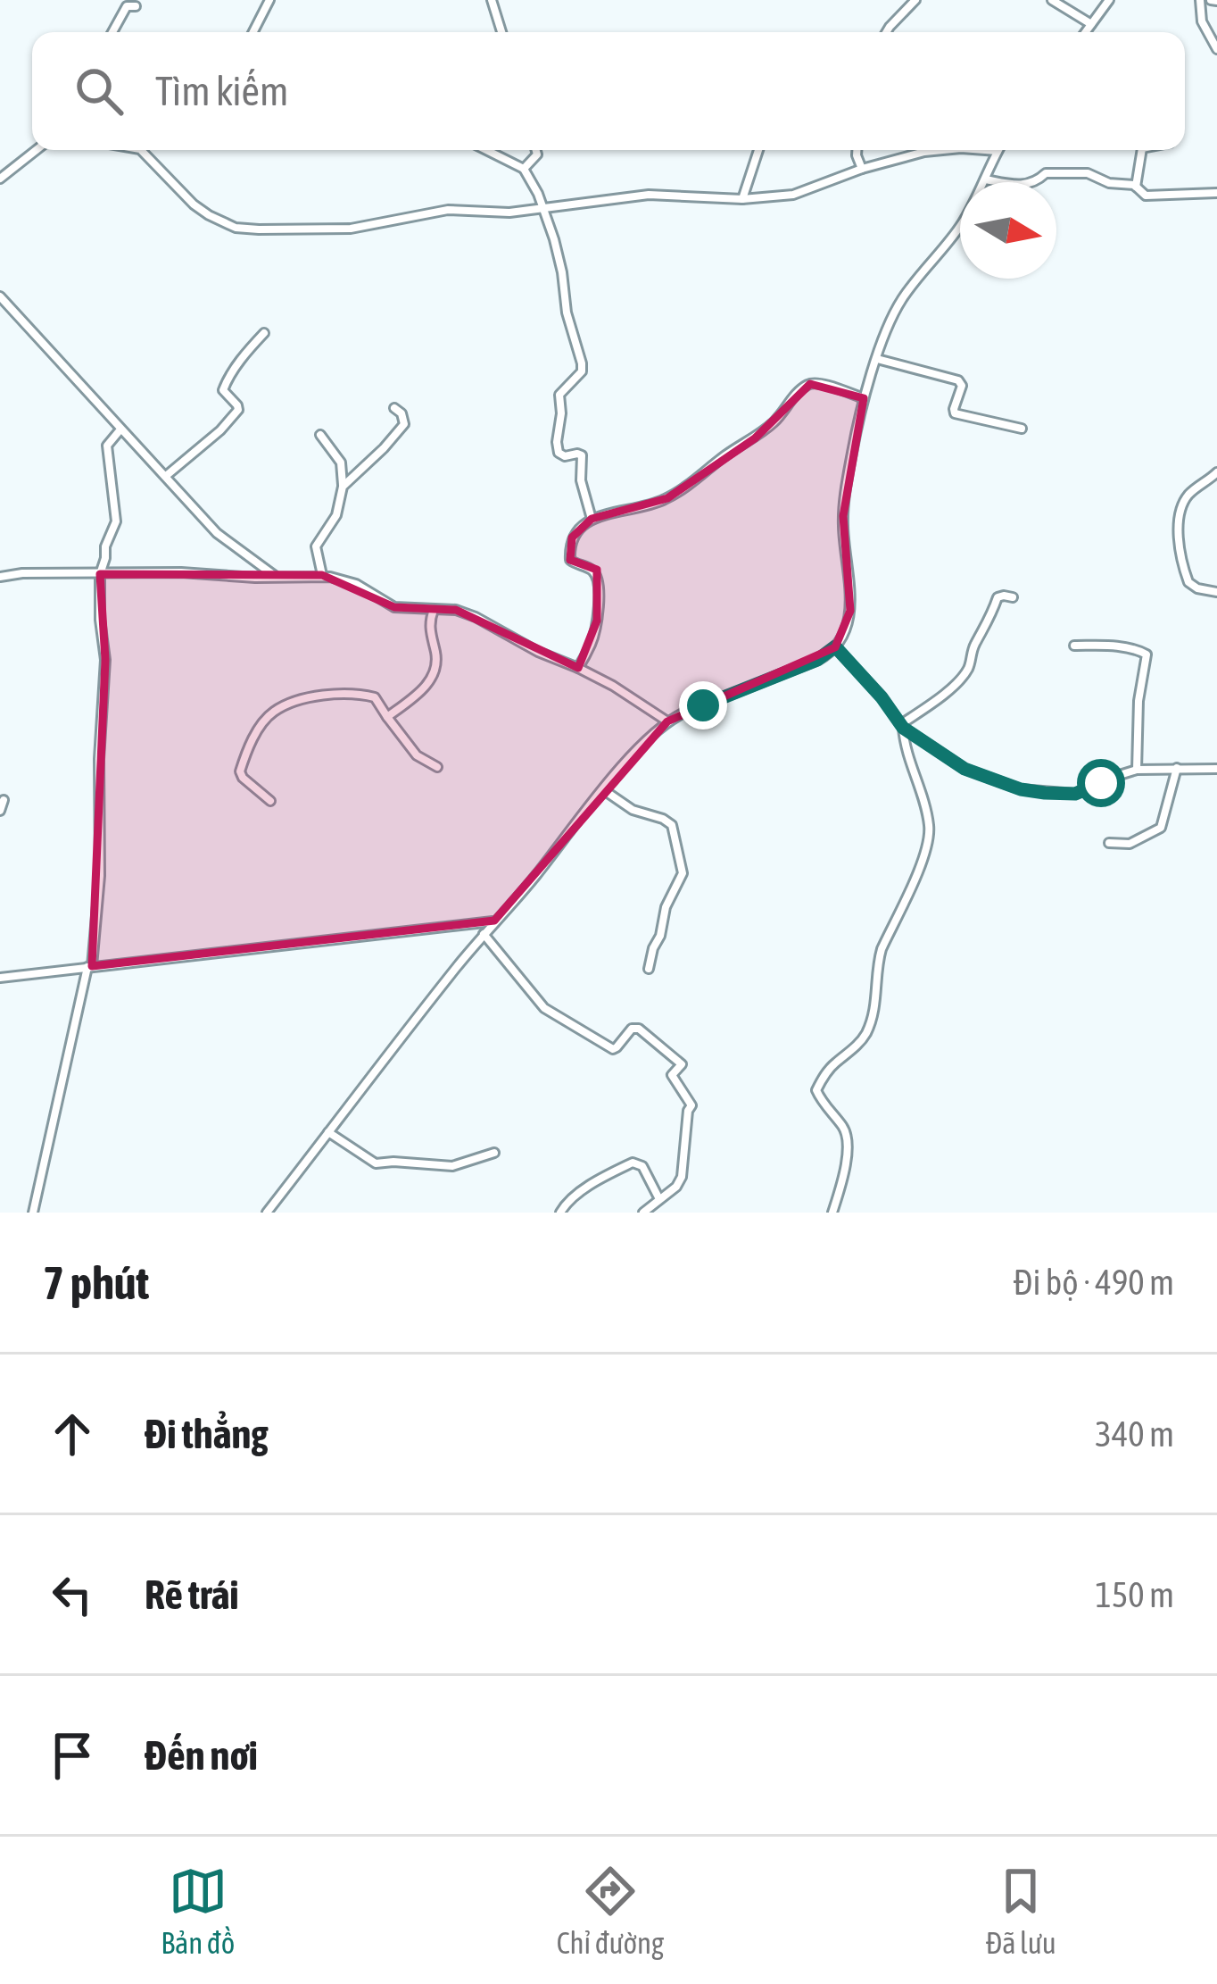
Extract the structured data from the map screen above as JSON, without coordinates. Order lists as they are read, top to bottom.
{
  "north": "right",
  "page": {
    "search": "Tìm kiếm",
    "heading": ["7 phút", "Đi bộ · 490 m"],
    "list": [
      ["Đi thẳng", "340 m"],
      ["Rẽ trái", "150 m"],
      "Đến nơi"
    ],
    "nav": ["Bản đồ", "Chỉ đường", "Đã lưu"]
  }
}
